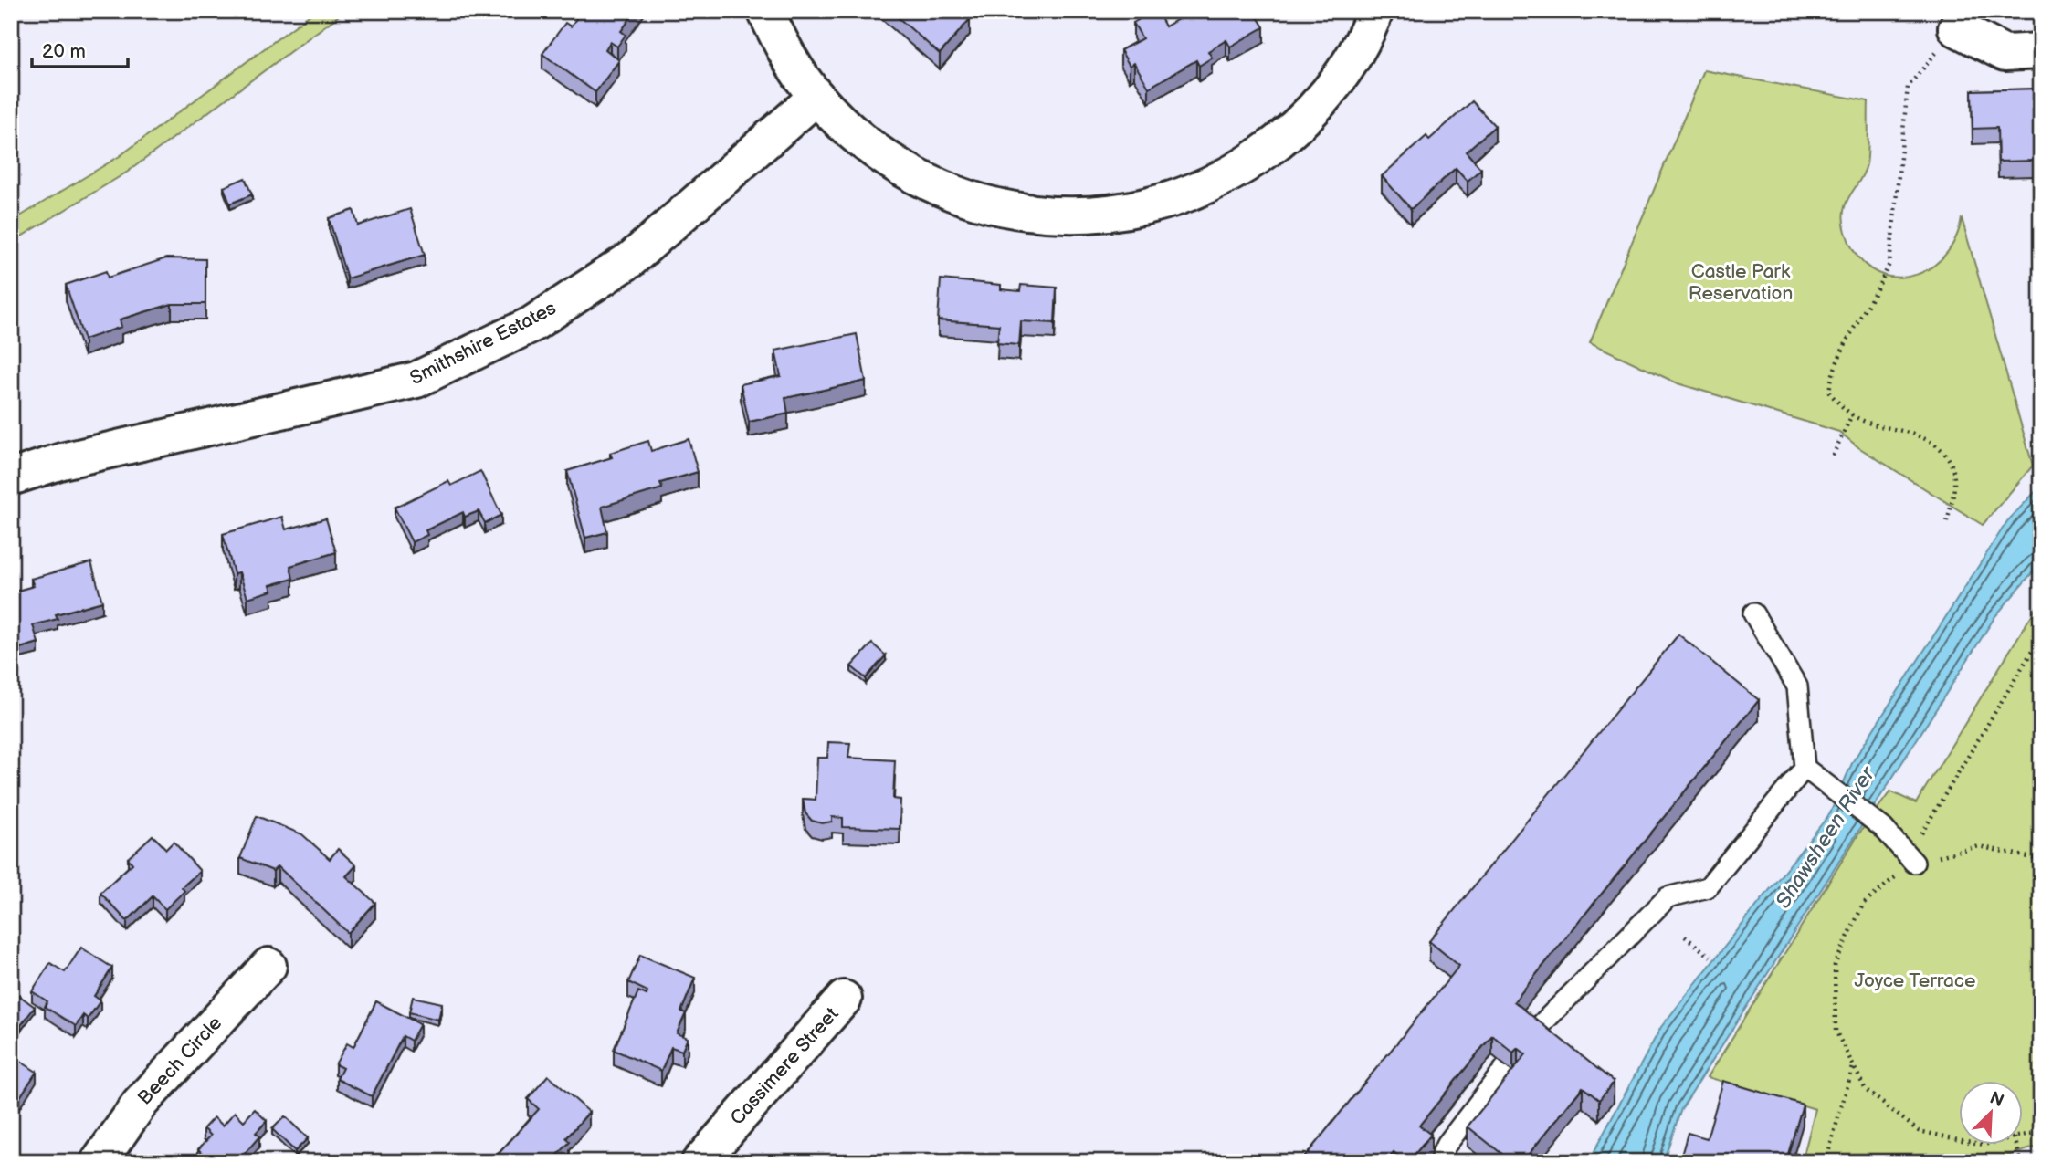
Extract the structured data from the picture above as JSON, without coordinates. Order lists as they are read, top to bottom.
{
  "streets": {
    "street": ["Smithshire Estates", "Beech Circle", "Cassimere Street"]
  },
  "water": ["Shawsheen River"],
  "parks": ["Castle Park Reservation", "Joyce Terrace"],
  "scale_bar": "20 m",
  "north": "top right"
}
